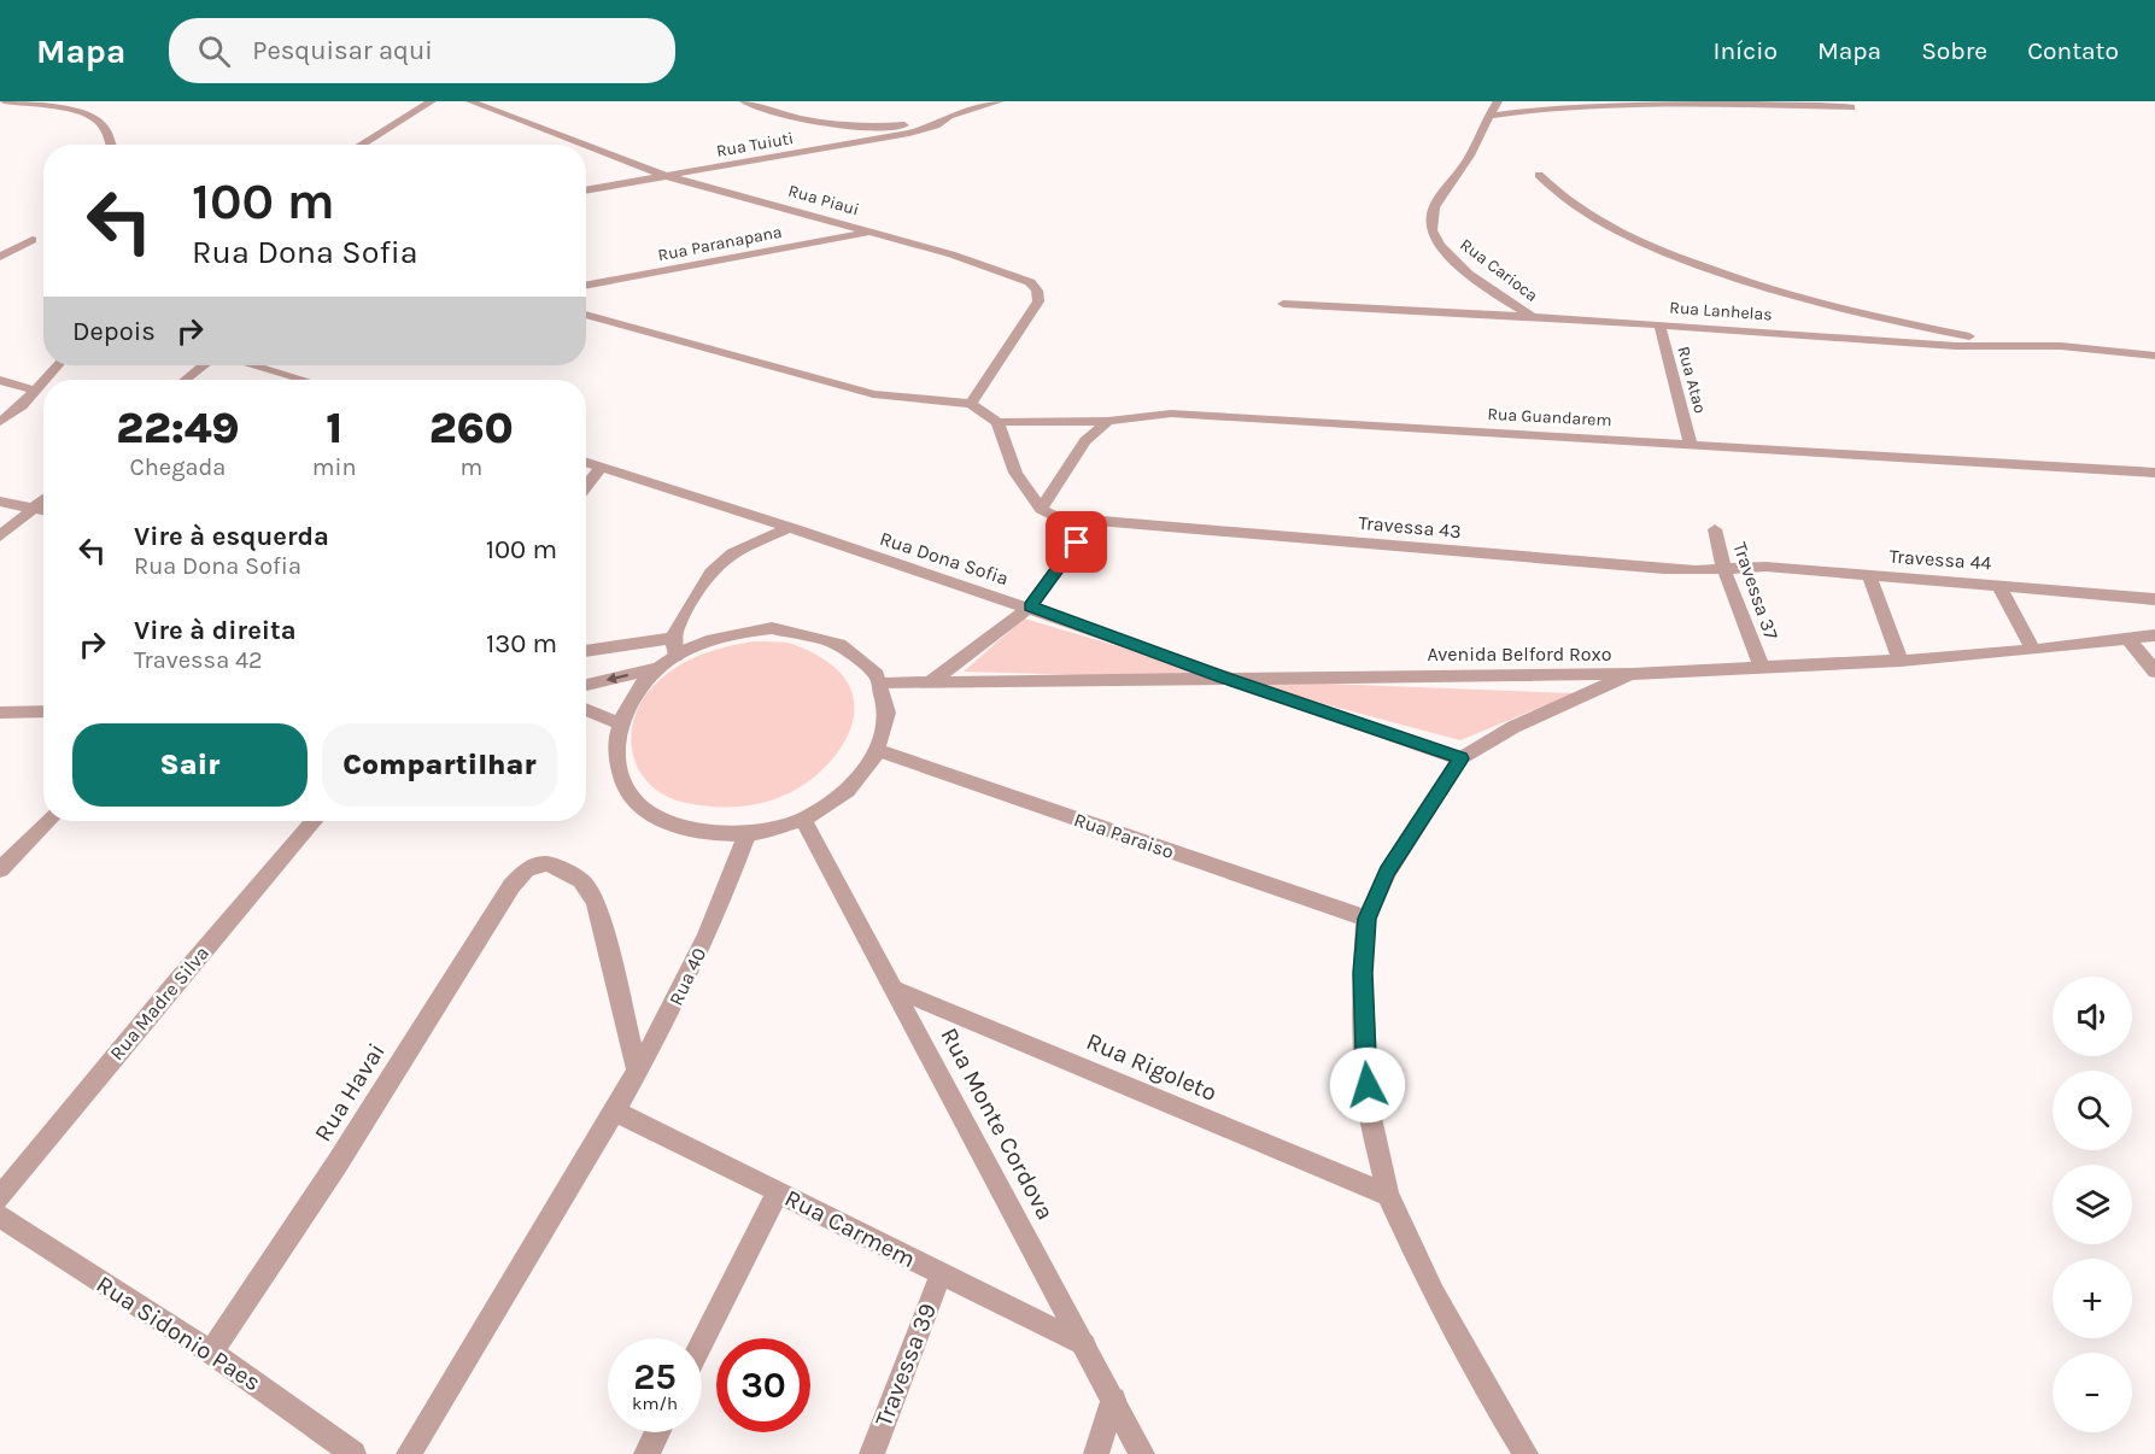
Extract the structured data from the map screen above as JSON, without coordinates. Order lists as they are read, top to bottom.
{
  "streets": {
    "street": [
      "Rua Tuiuti",
      "Rua Piaui",
      "Rua Paranapana",
      "Rua Carioca",
      "Rua Lanhelas",
      "Rua Atao",
      "Rua Guandarem",
      "Travessa 43",
      "Rua Dona Sofia",
      "Travessa 44",
      "Travessa 37",
      "Avenida Belford Roxo",
      "Rua Paraiso",
      "Rua 40",
      "Rua Madre Silva",
      "Rua Rigoleto",
      "Rua Havai",
      "Rua Monte Cordova",
      "Rua Carmem",
      "Rua Sidonio Paes",
      "Travessa 39"
    ]
  },
  "crossings": [
    ["Rua Tuiuti", "Rua Piaui"],
    ["Rua Piaui", "Rua Paranapana"],
    ["Rua Carioca", "Rua Lanhelas"],
    ["Rua Lanhelas", "Rua Atao"],
    ["Rua Atao", "Rua Guandarem"],
    ["Travessa 43", "Travessa 44"],
    ["Travessa 43", "Travessa 37"],
    ["Rua Dona Sofia", "Avenida Belford Roxo"],
    ["Travessa 44", "Travessa 37"],
    ["Travessa 37", "Avenida Belford Roxo"],
    ["Avenida Belford Roxo", "Rua Paraiso"],
    ["Avenida Belford Roxo", "Rua 40"],
    ["Avenida Belford Roxo", "Rua Monte Cordova"],
    ["Rua Paraiso", "Rua 40"],
    ["Rua Paraiso", "Rua Monte Cordova"],
    ["Rua 40", "Rua Havai"],
    ["Rua 40", "Rua Monte Cordova"],
    ["Rua 40", "Rua Carmem"],
    ["Rua Rigoleto", "Rua Monte Cordova"],
    ["Rua Havai", "Rua Sidonio Paes"],
    ["Rua Monte Cordova", "Rua Carmem"],
    ["Rua Carmem", "Travessa 39"]
  ],
  "page": {
    "header": "Mapa",
    "search": "Pesquisar aqui",
    "nav": [
      "Início",
      "Mapa",
      "Sobre",
      "Contato"
    ],
    "turn": ["100 m", "Rua Dona Sofia"],
    "then": "Depois",
    "eta": [
      "22:49",
      "Chegada",
      "1",
      "min",
      "260",
      "m"
    ],
    "list": [
      {
        "name": "Vire à esquerda",
        "note": "Rua Dona Sofia",
        "value": "100 m"
      },
      {
        "name": "Vire à direita",
        "note": "Travessa 42",
        "value": "130 m"
      }
    ],
    "buttons": ["Sair", "Compartilhar"],
    "map_buttons": ["+", "−"],
    "speed": "25 km/h",
    "limit": "30"
  }
}
